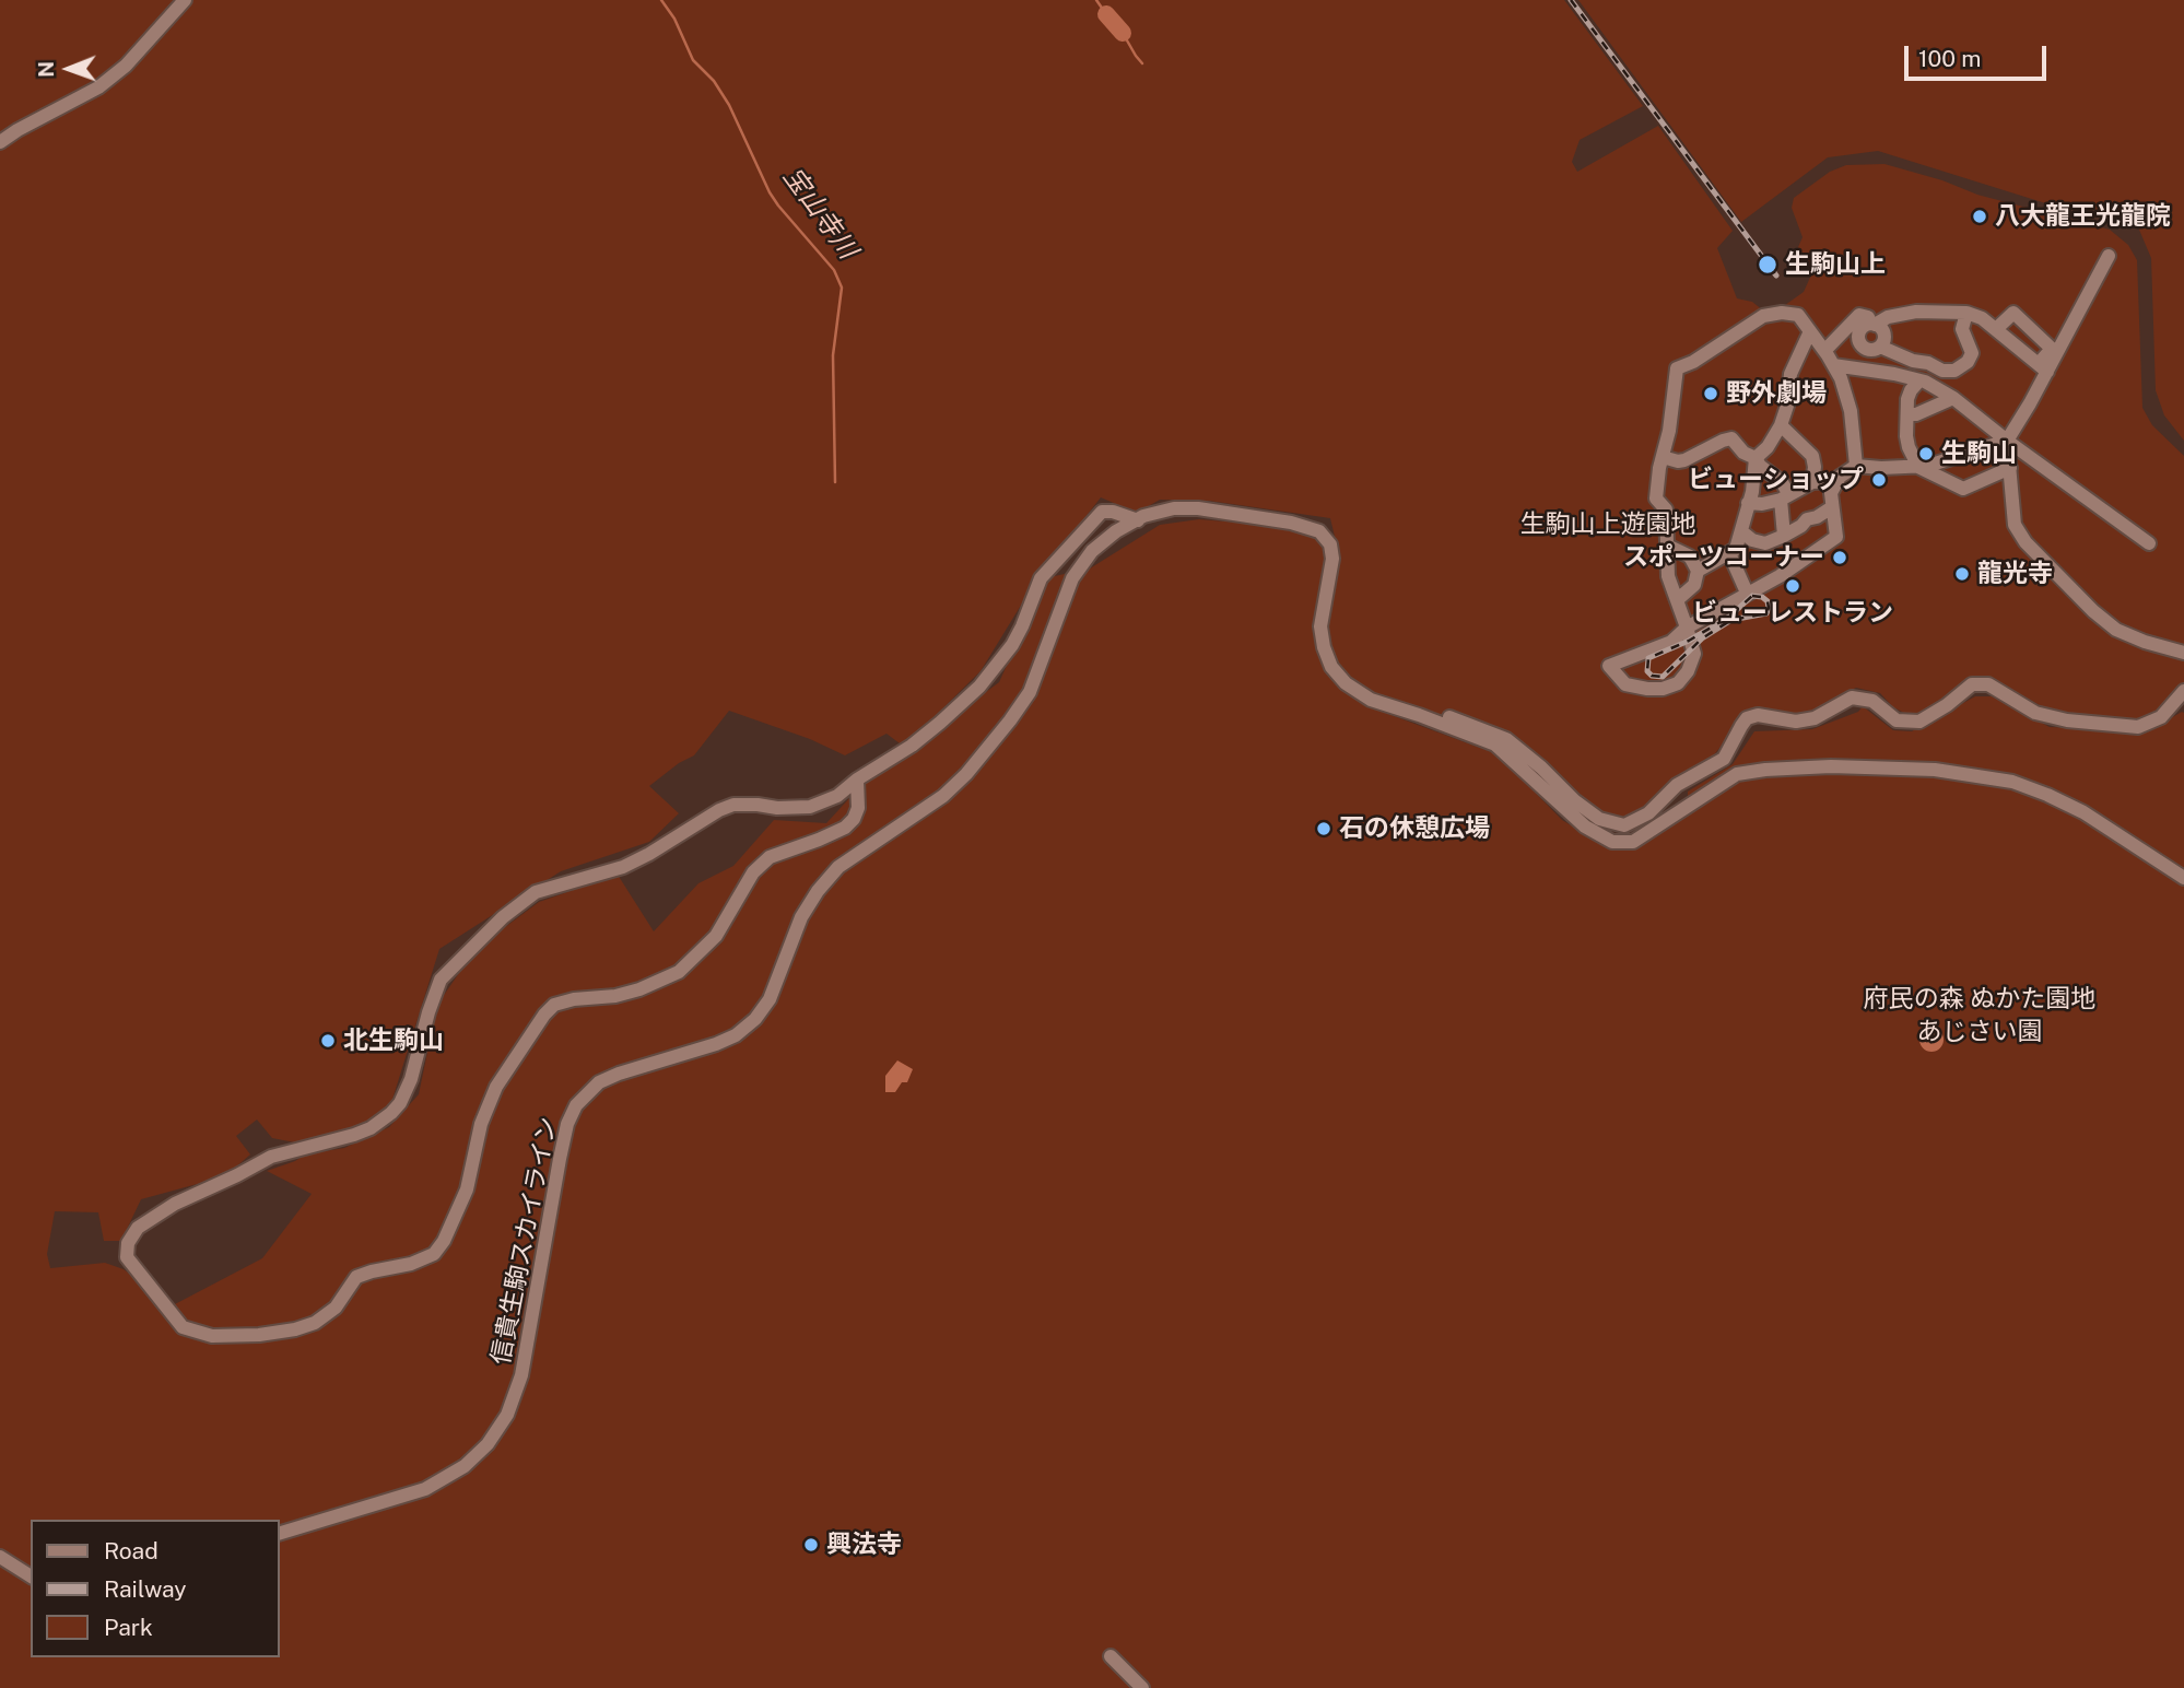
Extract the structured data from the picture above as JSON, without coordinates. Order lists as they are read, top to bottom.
{
  "streets": {
    "street": ["信貴生駒スカイライン"]
  },
  "water": ["宝山寺川"],
  "parks": ["生駒山上遊園地", "府民の森 ぬかた園地", "あじさい園"],
  "places": [
    "八大龍王光龍院",
    "生駒山上",
    "野外劇場",
    "生駒山",
    "ビューショップ",
    "スポーツコーナー",
    "龍光寺",
    "ビューレストラン",
    "石の休憩広場",
    "北生駒山",
    "興法寺"
  ],
  "legend": ["Road", "Railway", "Park"],
  "scale_bar": "100 m",
  "north": "left"
}
